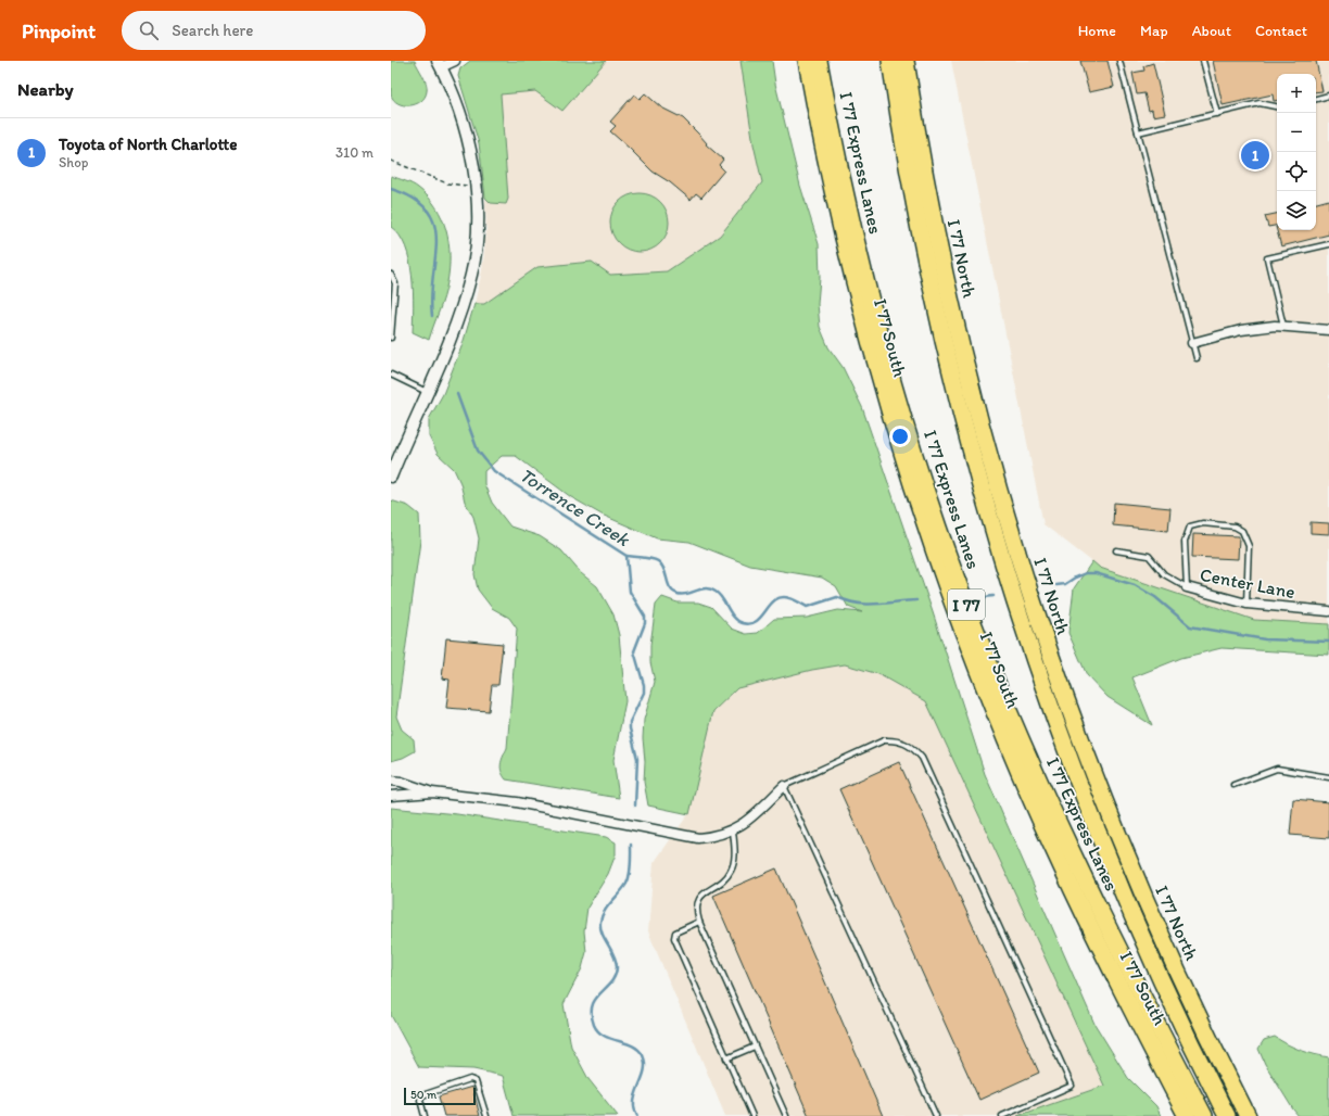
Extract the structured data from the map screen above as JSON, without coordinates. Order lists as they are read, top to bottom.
{
  "streets": {
    "highway": [
      "I 77 Express Lanes",
      "I 77 North",
      "I 77 South",
      "I 77"
    ],
    "street": ["Center Lane"]
  },
  "water": ["Torrence Creek"],
  "scale_bar": "50 m",
  "page": {
    "header": "Pinpoint",
    "search": "Search here",
    "nav": [
      "Home",
      "Map",
      "About",
      "Contact"
    ],
    "heading": "Nearby",
    "map_buttons": ["+", "−"],
    "list": [
      {
        "mark": "1",
        "name": "Toyota of North Charlotte",
        "note": "Shop",
        "value": "310 m"
      }
    ],
    "pins": "1",
    "scale": "50 m"
  }
}
